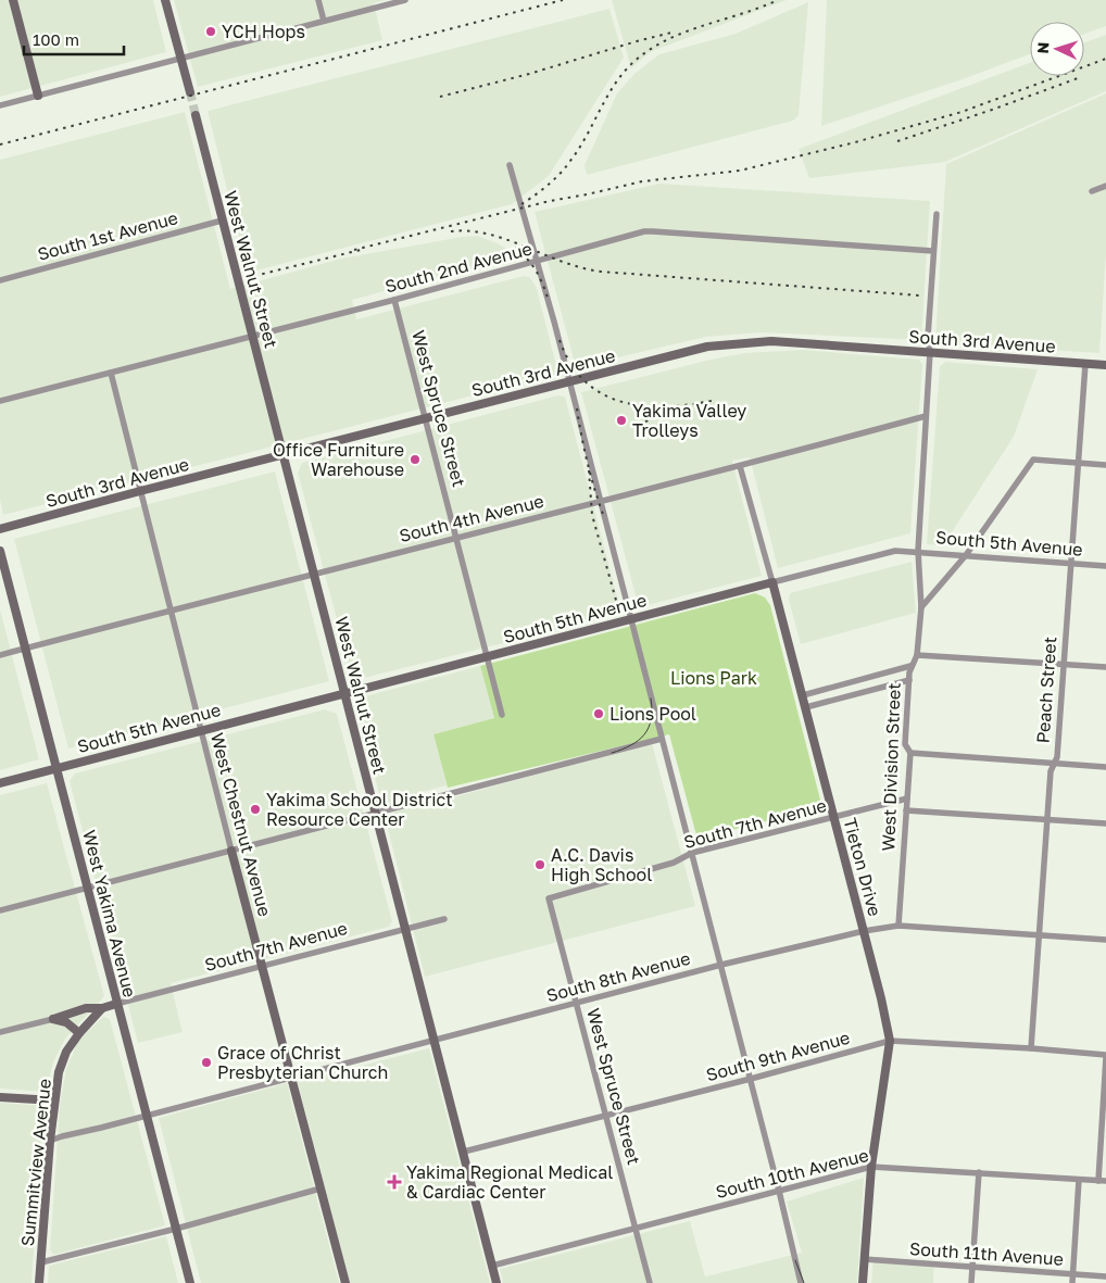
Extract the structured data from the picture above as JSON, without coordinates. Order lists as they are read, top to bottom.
{
  "streets": {
    "street": [
      "South 1st Avenue",
      "South 2nd Avenue",
      "West Walnut Street",
      "South 3rd Avenue",
      "West Spruce Street",
      "South 4th Avenue",
      "South 5th Avenue",
      "Peach Street",
      "West Division Street",
      "South 7th Avenue",
      "West Chestnut Avenue",
      "Tieton Drive",
      "West Yakima Avenue",
      "South 8th Avenue",
      "South 9th Avenue",
      "Summitview Avenue",
      "South 10th Avenue",
      "South 11th Avenue"
    ]
  },
  "crossings": [
    ["South 1st Avenue", "West Walnut Street"],
    ["South 2nd Avenue", "West Walnut Street"],
    ["South 2nd Avenue", "West Spruce Street"],
    ["South 2nd Avenue", "West Division Street"],
    ["South 2nd Avenue", "West Chestnut Avenue"],
    ["West Walnut Street", "South 3rd Avenue"],
    ["West Walnut Street", "South 4th Avenue"],
    ["West Walnut Street", "South 5th Avenue"],
    ["West Walnut Street", "South 7th Avenue"],
    ["West Walnut Street", "South 8th Avenue"],
    ["West Walnut Street", "South 9th Avenue"],
    ["West Walnut Street", "South 10th Avenue"],
    ["South 3rd Avenue", "West Spruce Street"],
    ["South 3rd Avenue", "Peach Street"],
    ["South 3rd Avenue", "West Division Street"],
    ["South 3rd Avenue", "West Chestnut Avenue"],
    ["West Spruce Street", "South 4th Avenue"],
    ["West Spruce Street", "South 5th Avenue"],
    ["West Spruce Street", "South 7th Avenue"],
    ["West Spruce Street", "South 8th Avenue"],
    ["West Spruce Street", "South 9th Avenue"],
    ["West Spruce Street", "South 10th Avenue"],
    ["South 4th Avenue", "West Division Street"],
    ["South 4th Avenue", "West Chestnut Avenue"],
    ["South 4th Avenue", "Tieton Drive"],
    ["South 4th Avenue", "West Yakima Avenue"],
    ["South 5th Avenue", "Peach Street"],
    ["South 5th Avenue", "West Division Street"],
    ["South 5th Avenue", "West Chestnut Avenue"],
    ["South 5th Avenue", "Tieton Drive"],
    ["South 5th Avenue", "West Yakima Avenue"],
    ["Peach Street", "South 8th Avenue"],
    ["Peach Street", "South 9th Avenue"],
    ["West Division Street", "South 7th Avenue"],
    ["West Division Street", "South 8th Avenue"],
    ["South 7th Avenue", "West Chestnut Avenue"],
    ["South 7th Avenue", "Tieton Drive"],
    ["South 7th Avenue", "West Yakima Avenue"],
    ["West Chestnut Avenue", "South 8th Avenue"],
    ["Tieton Drive", "South 8th Avenue"],
    ["Tieton Drive", "South 9th Avenue"],
    ["Tieton Drive", "South 10th Avenue"],
    ["Tieton Drive", "South 11th Avenue"],
    ["West Yakima Avenue", "South 8th Avenue"],
    ["South 8th Avenue", "Summitview Avenue"]
  ],
  "parks": ["Lions Park"],
  "places": {
    "other": [
      "YCH Hops",
      "Yakima Valley Trolleys",
      "Office Furniture Warehouse",
      "Lions Pool",
      "Yakima School District Resource Center",
      "A.C. Davis High School",
      "Grace of Christ Presbyterian Church"
    ],
    "health": ["Yakima Regional Medical & Cardiac Center"]
  },
  "scale_bar": "100 m",
  "north": "left"
}
